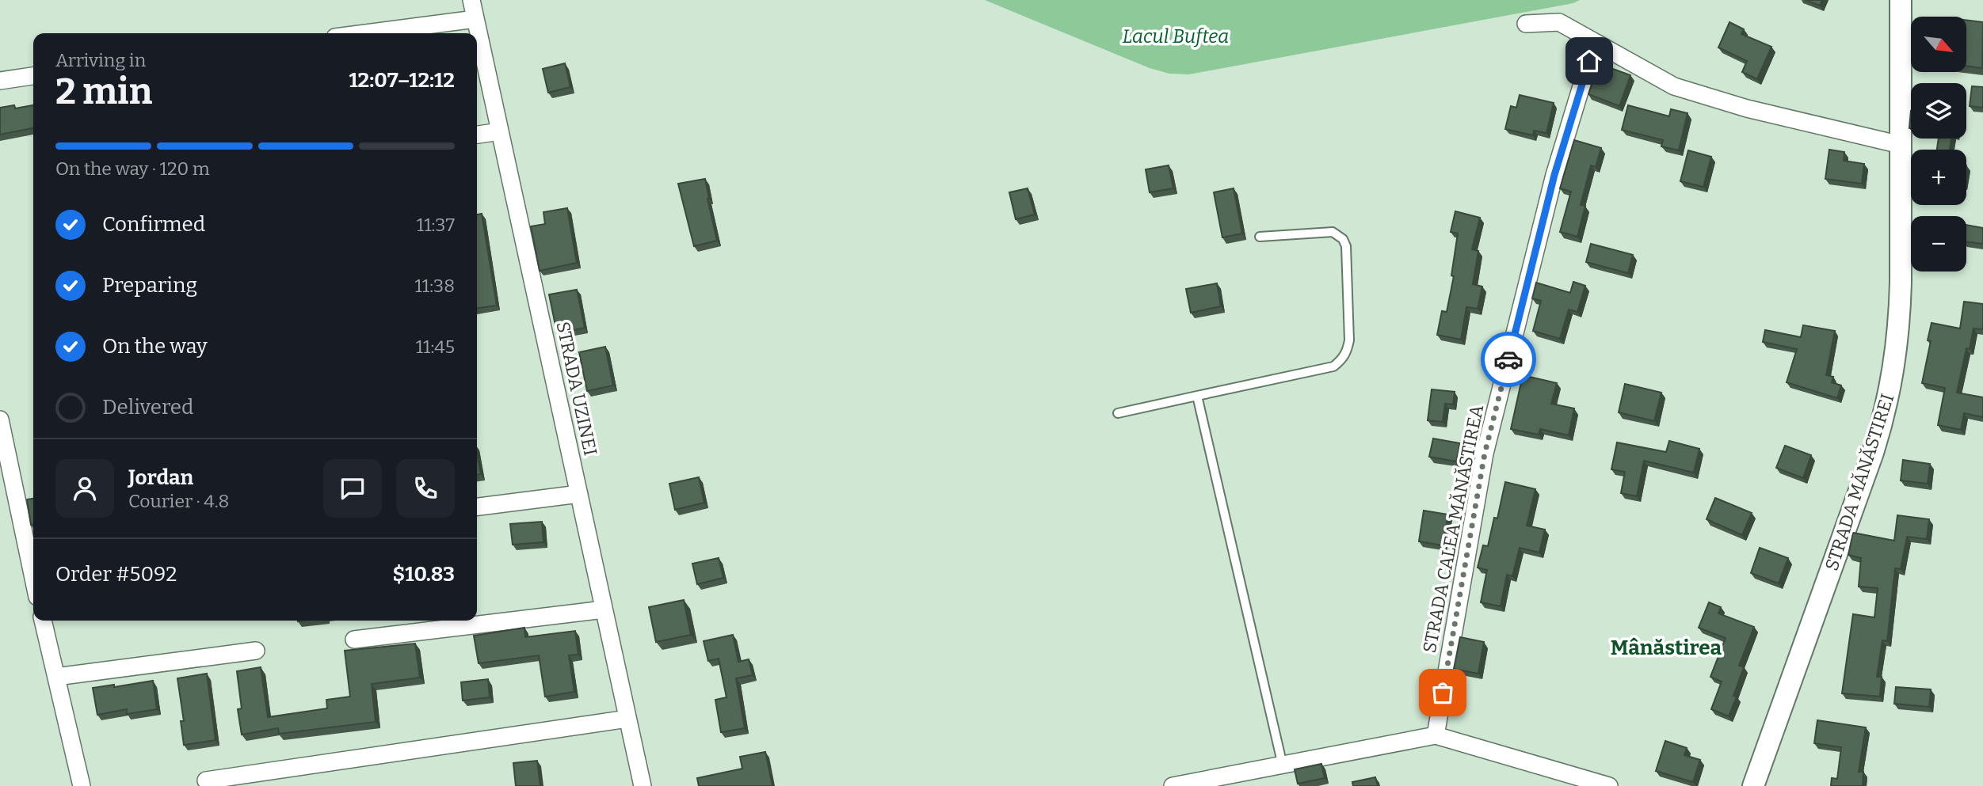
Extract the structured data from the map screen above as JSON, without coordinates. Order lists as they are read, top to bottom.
{
  "streets": {
    "street": ["STRADA UZINEI", "STRADA MĂNĂSTIREI", "STRADA CALEA MĂNĂSTIREA"]
  },
  "districts": ["Mânăstirea"],
  "water": ["Lacul Buftea"],
  "north": "bottom right",
  "page": {
    "map_buttons": ["+", "−"],
    "heading": ["2 min", "Arriving in", "12:07–12:12"],
    "panel": [
      "Jordan",
      "Courier · 4.8",
      "Order #5092",
      "$10.83"
    ],
    "bar": "On the way · 120 m",
    "list": [
      ["Confirmed", "11:37"],
      ["Preparing", "11:38"],
      ["On the way", "11:45"],
      "Delivered"
    ]
  }
}
